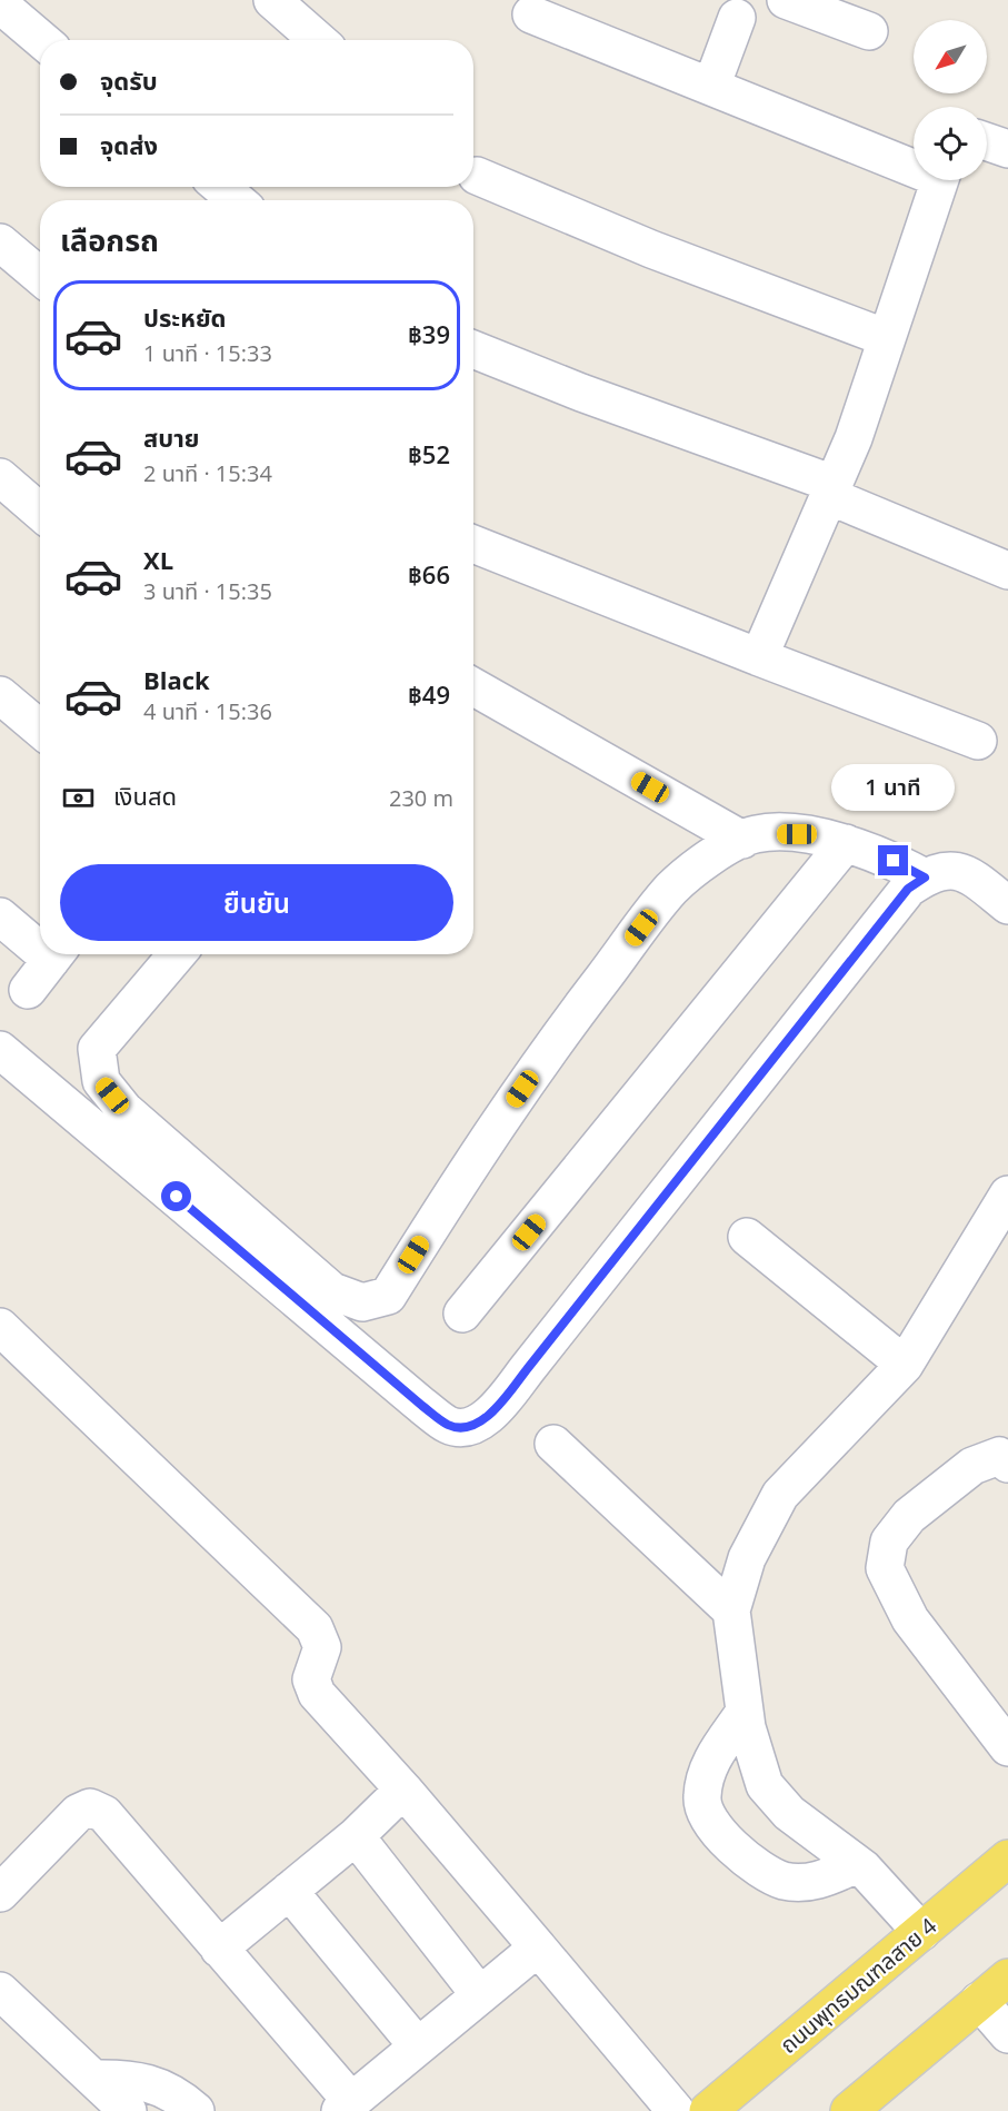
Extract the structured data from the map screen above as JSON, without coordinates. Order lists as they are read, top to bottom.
{
  "streets": {
    "main road": ["ถนนพุทธมณฑลสาย 4"]
  },
  "north": "bottom left",
  "page": {
    "banner": ["จุดรับ", "จุดส่ง"],
    "heading": "เลือกรถ",
    "list": [
      {
        "name": "ประหยัด",
        "note": "1 นาที · 15:33",
        "value": "฿39"
      },
      {
        "name": "สบาย",
        "note": "2 นาที · 15:34",
        "value": "฿52"
      },
      {
        "name": "XL",
        "note": "3 นาที · 15:35",
        "value": "฿66"
      },
      {
        "name": "Black",
        "note": "4 นาที · 15:36",
        "value": "฿49"
      }
    ],
    "pay": ["เงินสด", "230 m"],
    "bubble": "1 นาที",
    "buttons": "ยืนยัน"
  }
}
